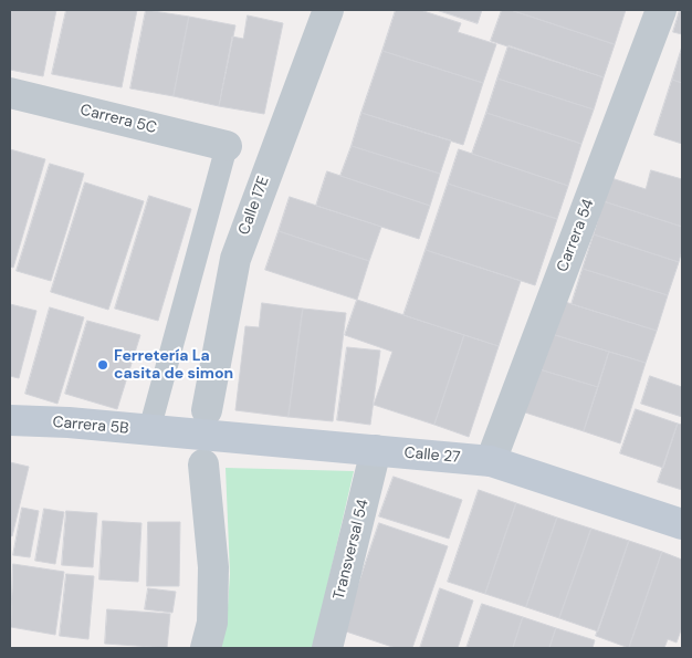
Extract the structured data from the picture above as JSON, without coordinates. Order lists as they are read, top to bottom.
{
  "streets": {
    "street": [
      "Carrera 5C",
      "Calle 17E",
      "Carrera 54",
      "Carrera 5B",
      "Calle 27",
      "Transversal 54"
    ]
  },
  "crossings": [
    ["Carrera 54", "Calle 27"],
    ["Carrera 5B", "Calle 27"],
    ["Calle 27", "Transversal 54"]
  ],
  "places": ["Ferretería La casita de simon"]
}
